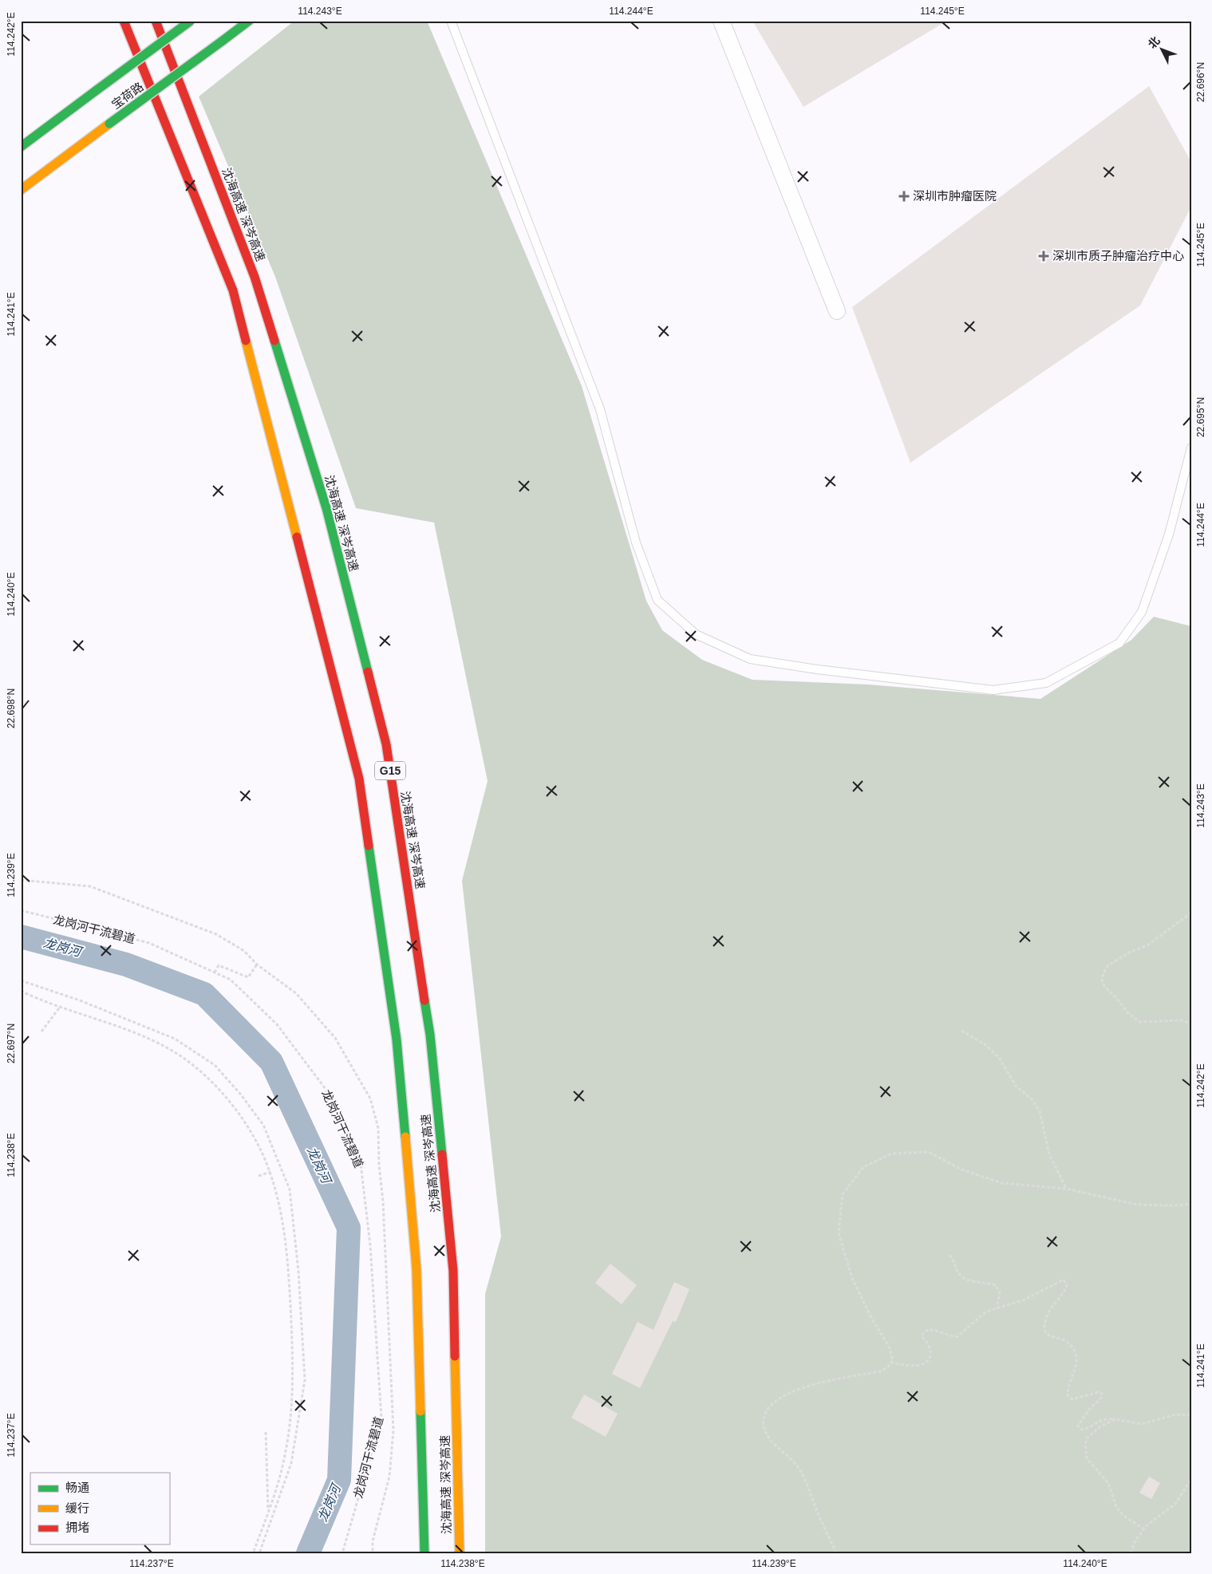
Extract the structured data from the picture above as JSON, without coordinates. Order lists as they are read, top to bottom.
{
  "streets": {
    "main road": ["宝荷路", "沈海高速 深岑高速", "G15"],
    "path": ["龙岗河干流碧道"]
  },
  "water": ["龙岗河"],
  "places": {
    "health": ["深圳市肿瘤医院", "深圳市质子肿瘤治疗中心"]
  },
  "legend": ["畅通", "缓行", "拥堵"],
  "north": "top left",
  "coordinates": [
    "114.243°E",
    "114.244°E",
    "114.245°E",
    "114.242°E",
    "22.696°N",
    "114.241°E",
    "22.695°N",
    "114.240°E",
    "22.698°N",
    "114.239°E",
    "22.697°N",
    "114.238°E",
    "114.237°E"
  ]
}
